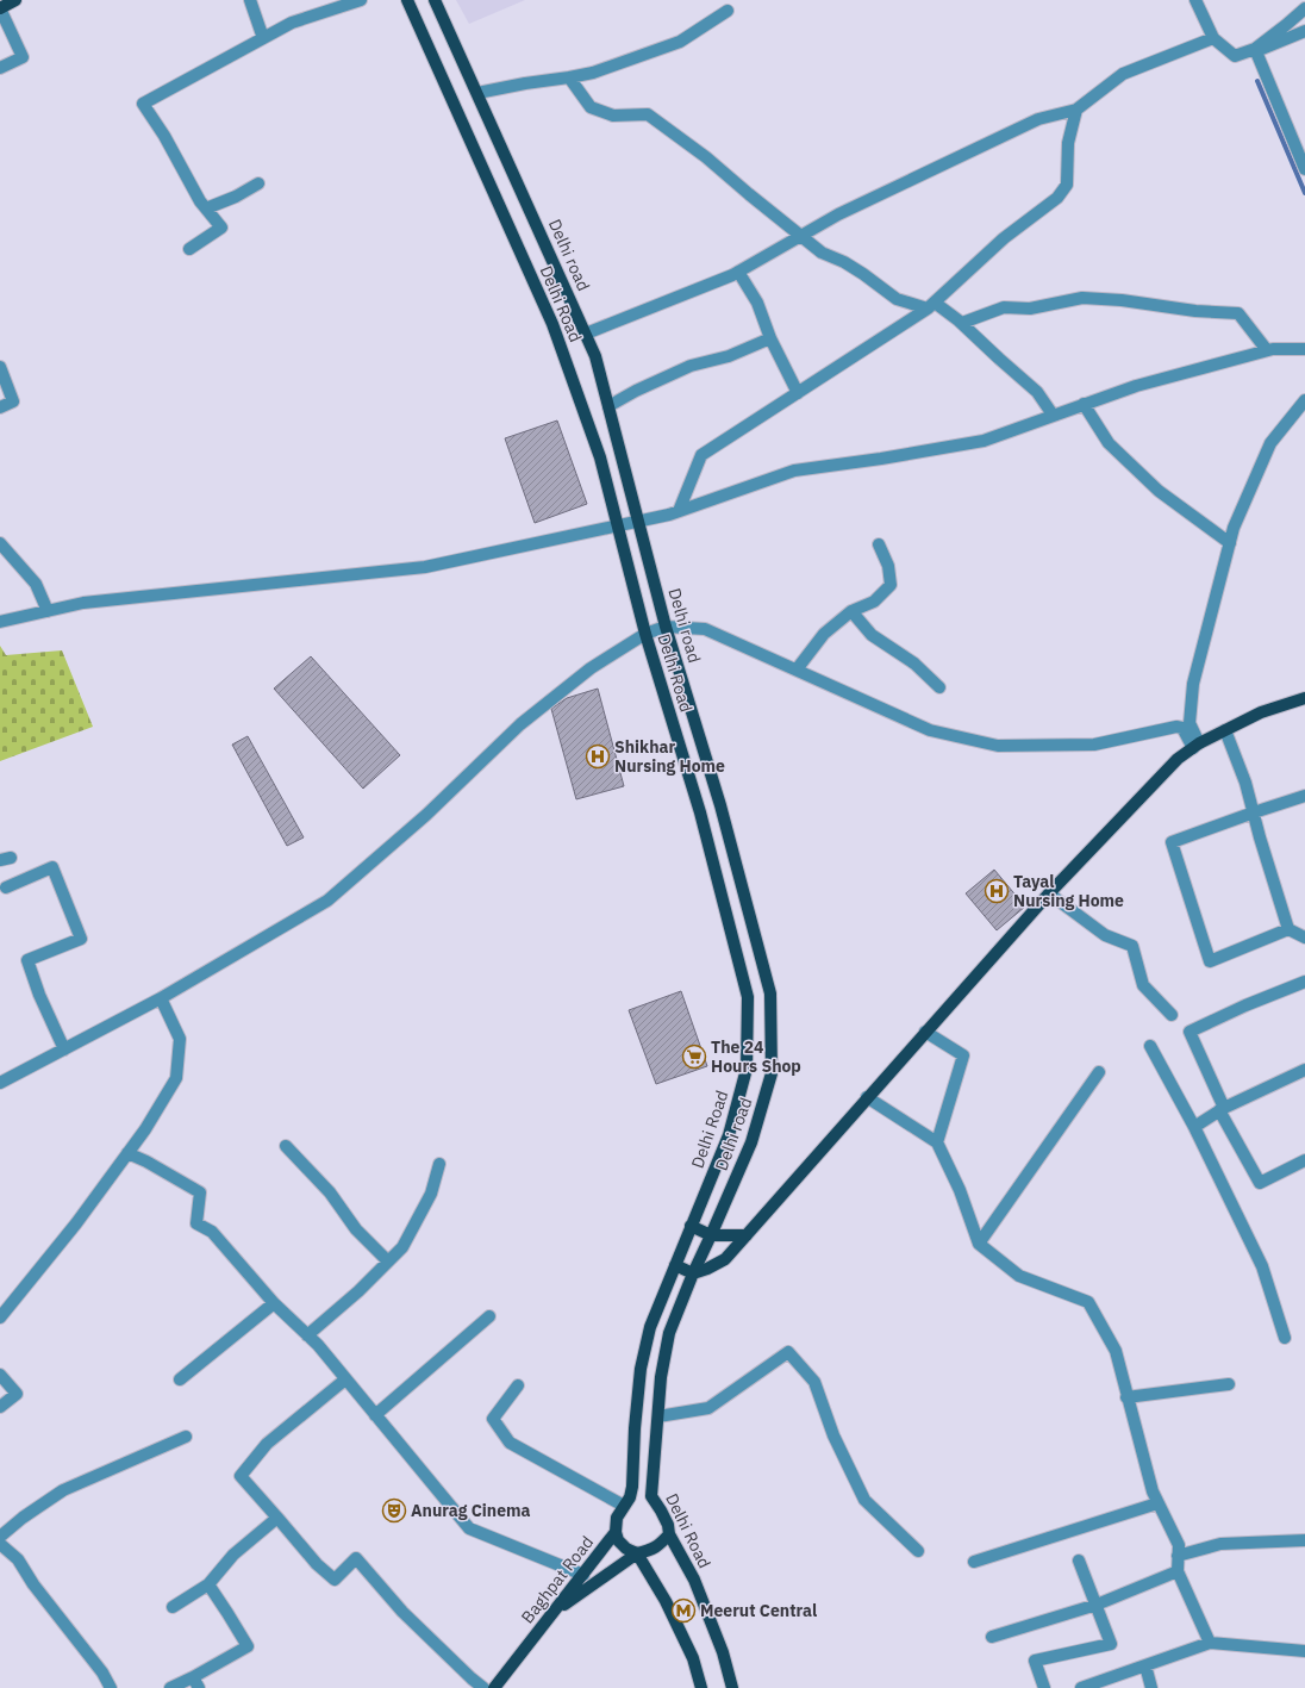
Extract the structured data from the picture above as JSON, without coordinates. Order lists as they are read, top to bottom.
{
  "streets": {
    "main road": ["Delhi road", "Delhi Road", "Baghpat Road"]
  },
  "crossings": [
    ["Delhi road", "Delhi Road"],
    ["Delhi Road", "Baghpat Road"]
  ],
  "places": {
    "hospital": ["Shikhar Nursing Home", "Tayal Nursing Home"],
    "supermarket": ["The 24 Hours Shop"],
    "theatre": ["Anurag Cinema"],
    "metro station": ["Meerut Central"]
  }
}
